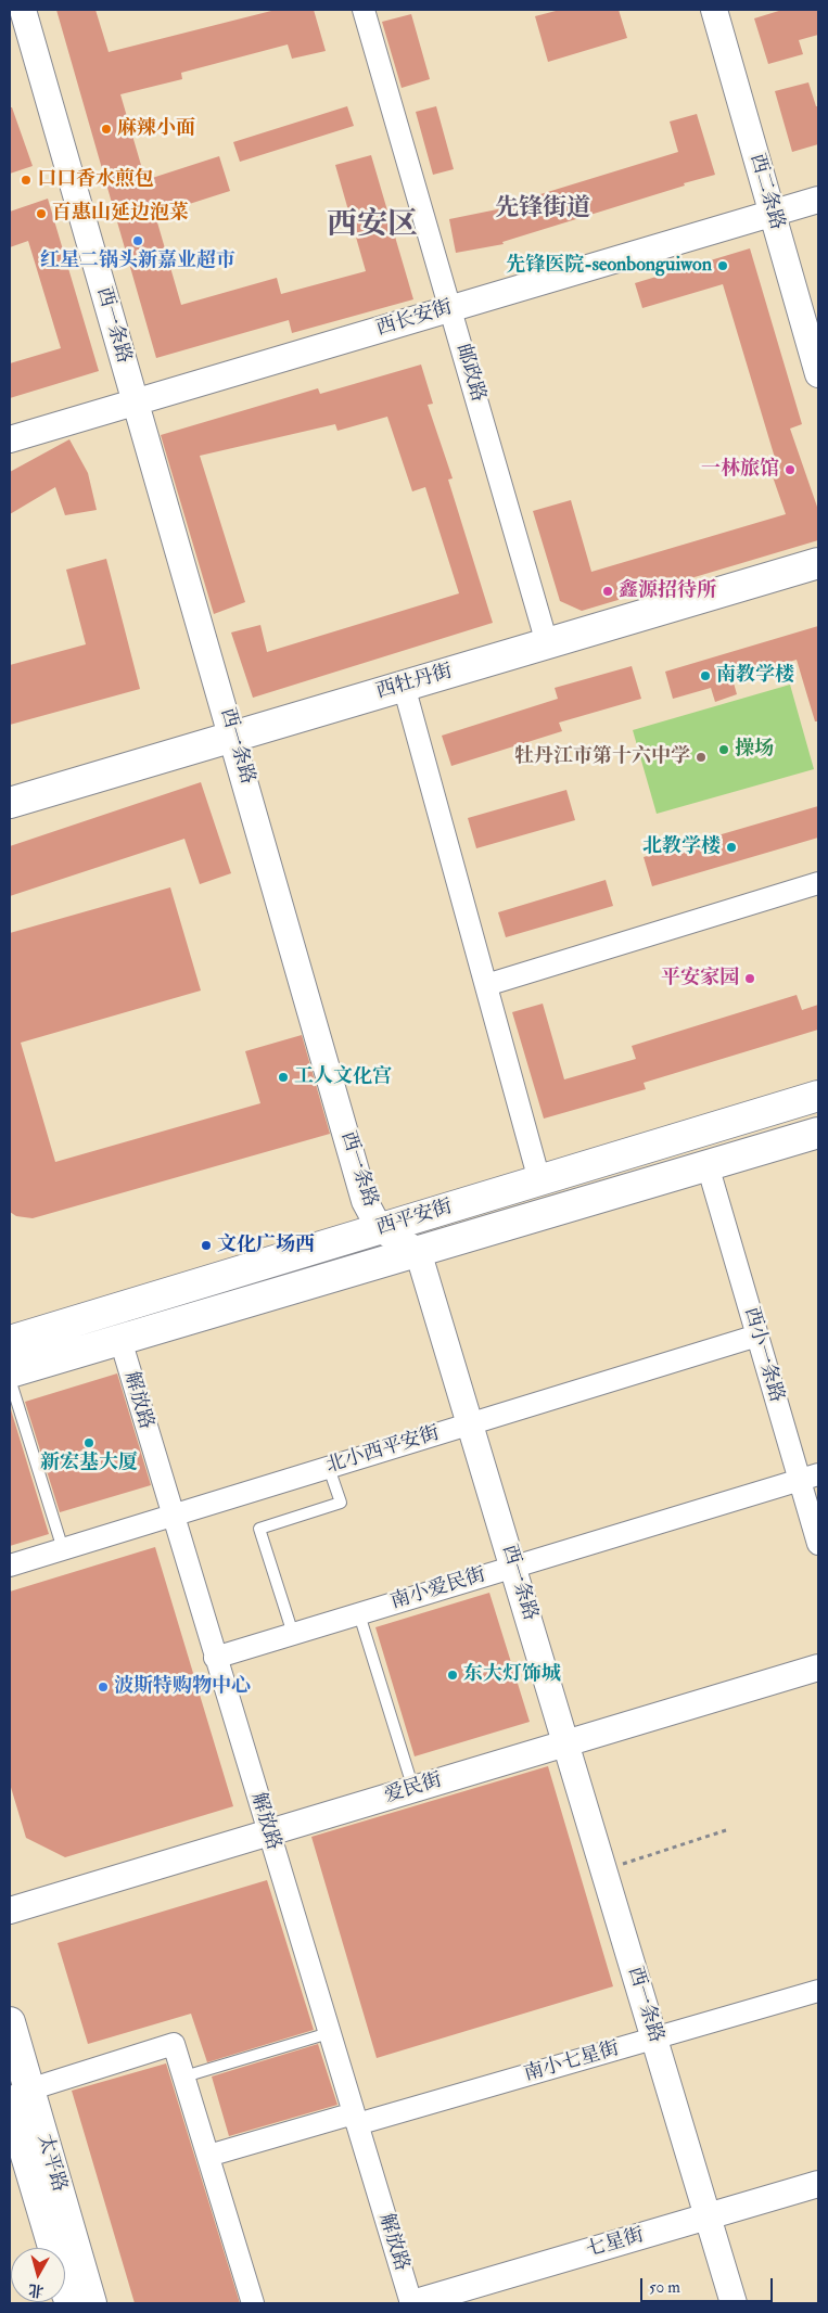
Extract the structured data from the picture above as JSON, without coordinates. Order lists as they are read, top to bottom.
{
  "streets": {
    "main road": ["西牡丹街", "西平安街", "太平路"],
    "street": [
      "西二条路",
      "西长安街",
      "西一条路",
      "邮政路",
      "西小一条路",
      "解放路",
      "北小西平安街",
      "南小爱民街",
      "爱民街",
      "南小七星街",
      "七星街"
    ]
  },
  "crossings": [
    ["西二条路", "西长安街"],
    ["西长安街", "西一条路"],
    ["西长安街", "邮政路"],
    ["西一条路", "西牡丹街"],
    ["西一条路", "西平安街"],
    ["西一条路", "北小西平安街"],
    ["西一条路", "南小爱民街"],
    ["西一条路", "爱民街"],
    ["西一条路", "南小七星街"],
    ["西一条路", "七星街"],
    ["邮政路", "西牡丹街"],
    ["西平安街", "西小一条路"],
    ["西平安街", "解放路"],
    ["西小一条路", "北小西平安街"],
    ["西小一条路", "南小爱民街"],
    ["解放路", "北小西平安街"],
    ["解放路", "南小爱民街"],
    ["解放路", "爱民街"],
    ["解放路", "南小七星街"],
    ["解放路", "七星街"]
  ],
  "districts": ["先锋街道", "西安区"],
  "places": [
    "麻辣小面",
    "口口香水煎包",
    "百惠山延边泡菜",
    "红星二锅头新嘉业超市",
    "先锋医院-seonbonguiwon",
    "一林旅馆",
    "鑫源招待所",
    "南教学楼",
    "操场",
    "牡丹江市第十六中学",
    "北教学楼",
    "平安家园",
    "工人文化宫",
    "文化广场西",
    "新宏基大厦",
    "东大灯饰城",
    "波斯特购物中心"
  ],
  "scale_bar": "50 m",
  "north": "bottom"
}
